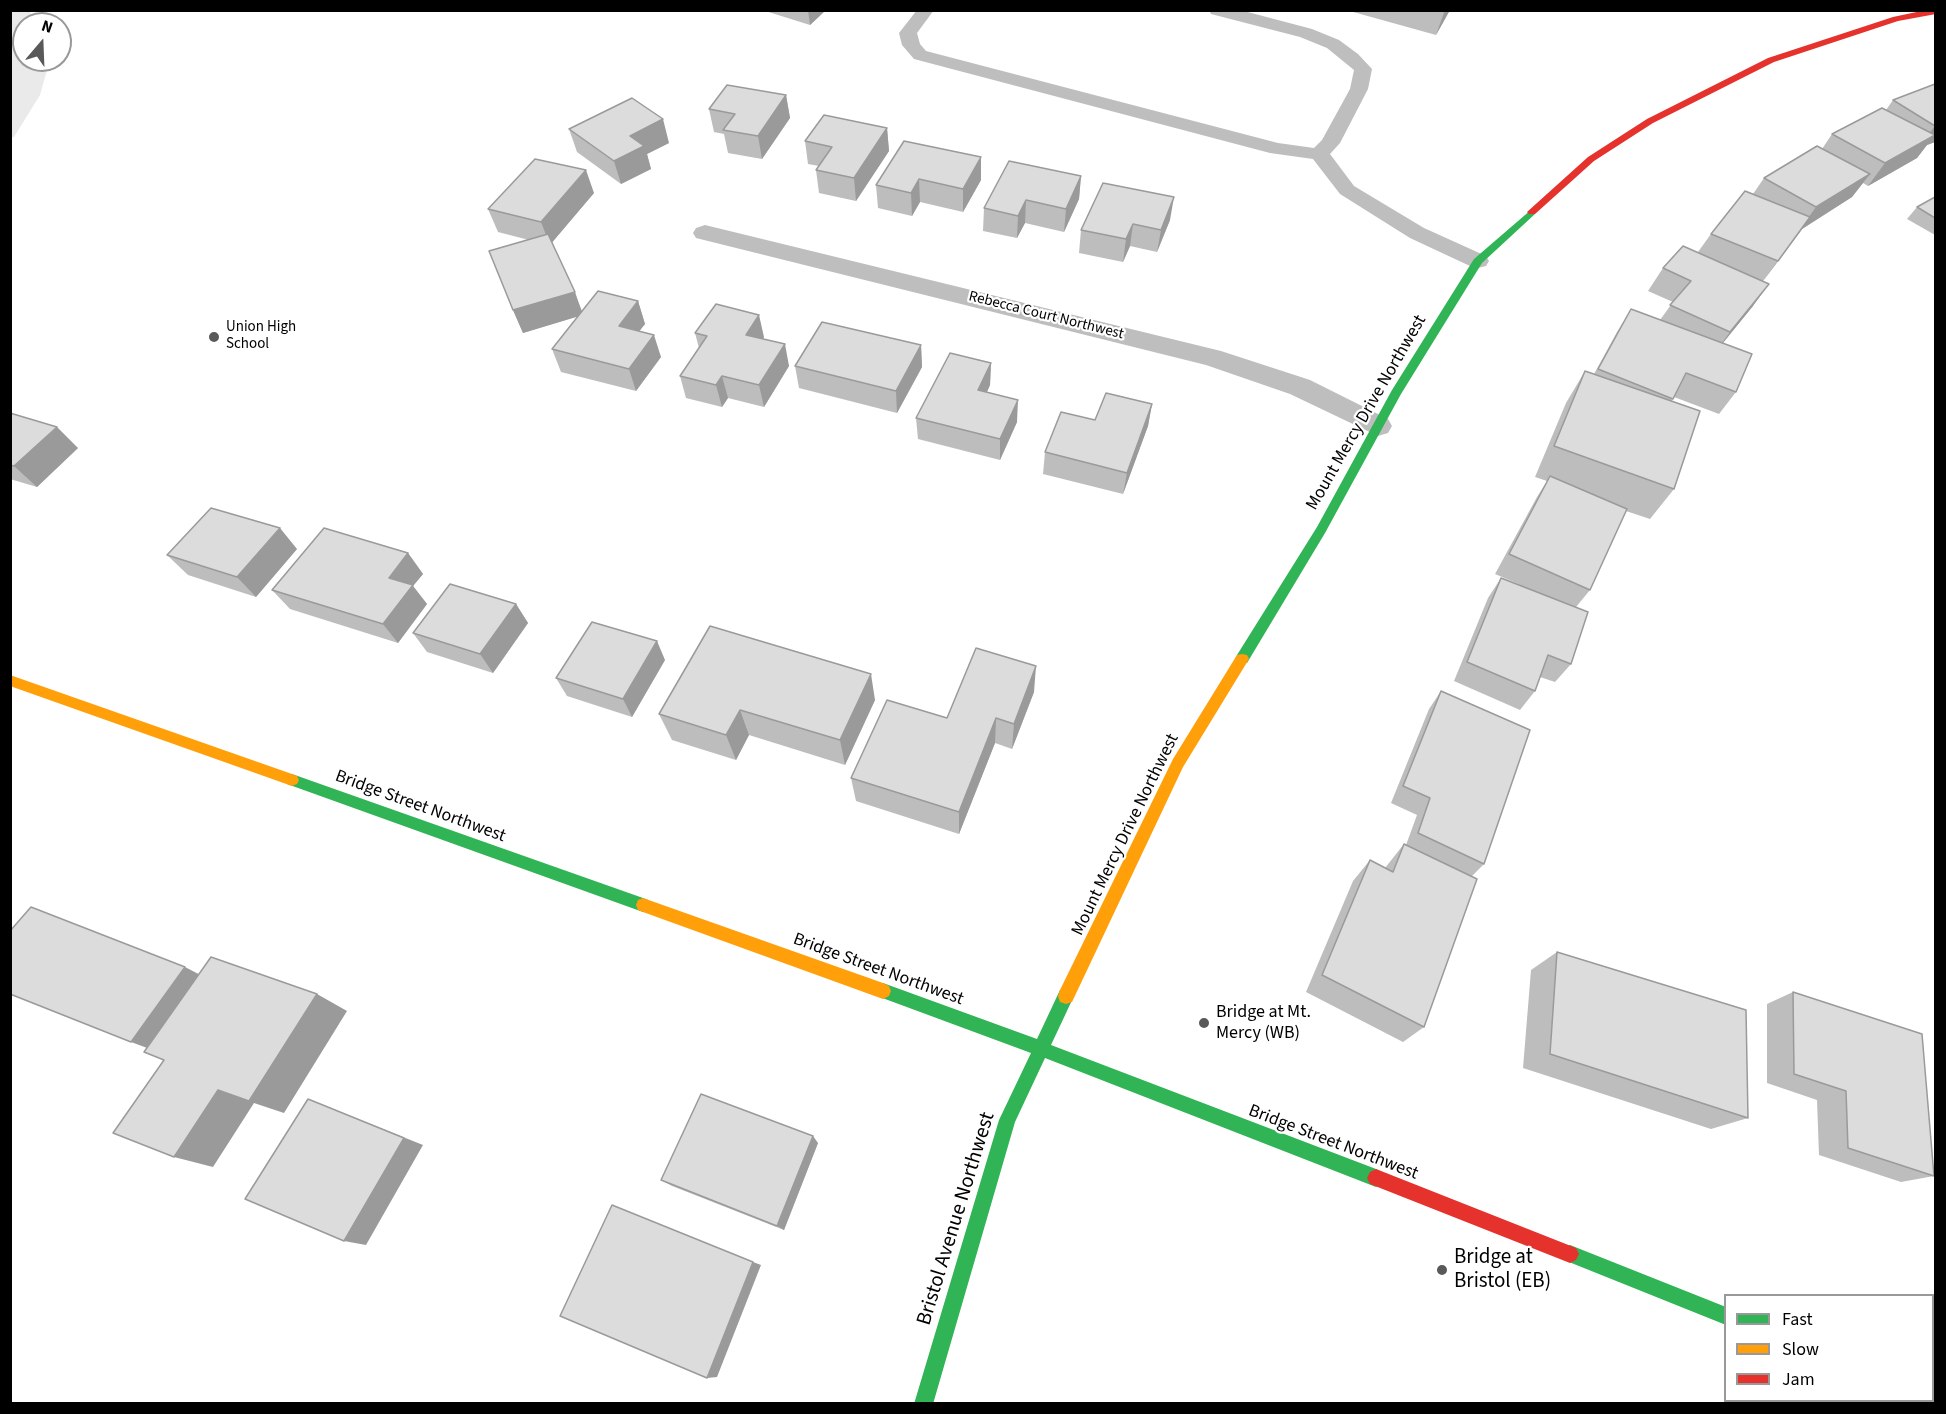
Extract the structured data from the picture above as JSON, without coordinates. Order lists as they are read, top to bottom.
{
  "streets": {
    "street": [
      "Rebecca Court Northwest",
      "Mount Mercy Drive Northwest",
      "Bridge Street Northwest",
      "Bristol Avenue Northwest"
    ]
  },
  "crossings": [
    ["Rebecca Court Northwest", "Mount Mercy Drive Northwest"],
    ["Mount Mercy Drive Northwest", "Bridge Street Northwest"],
    ["Mount Mercy Drive Northwest", "Bristol Avenue Northwest"],
    ["Bridge Street Northwest", "Bristol Avenue Northwest"]
  ],
  "places": ["Union High School", "Bridge at Mt. Mercy (WB)", "Bridge at Bristol (EB)"],
  "legend": ["Fast", "Slow", "Jam"],
  "north": "top"
}
